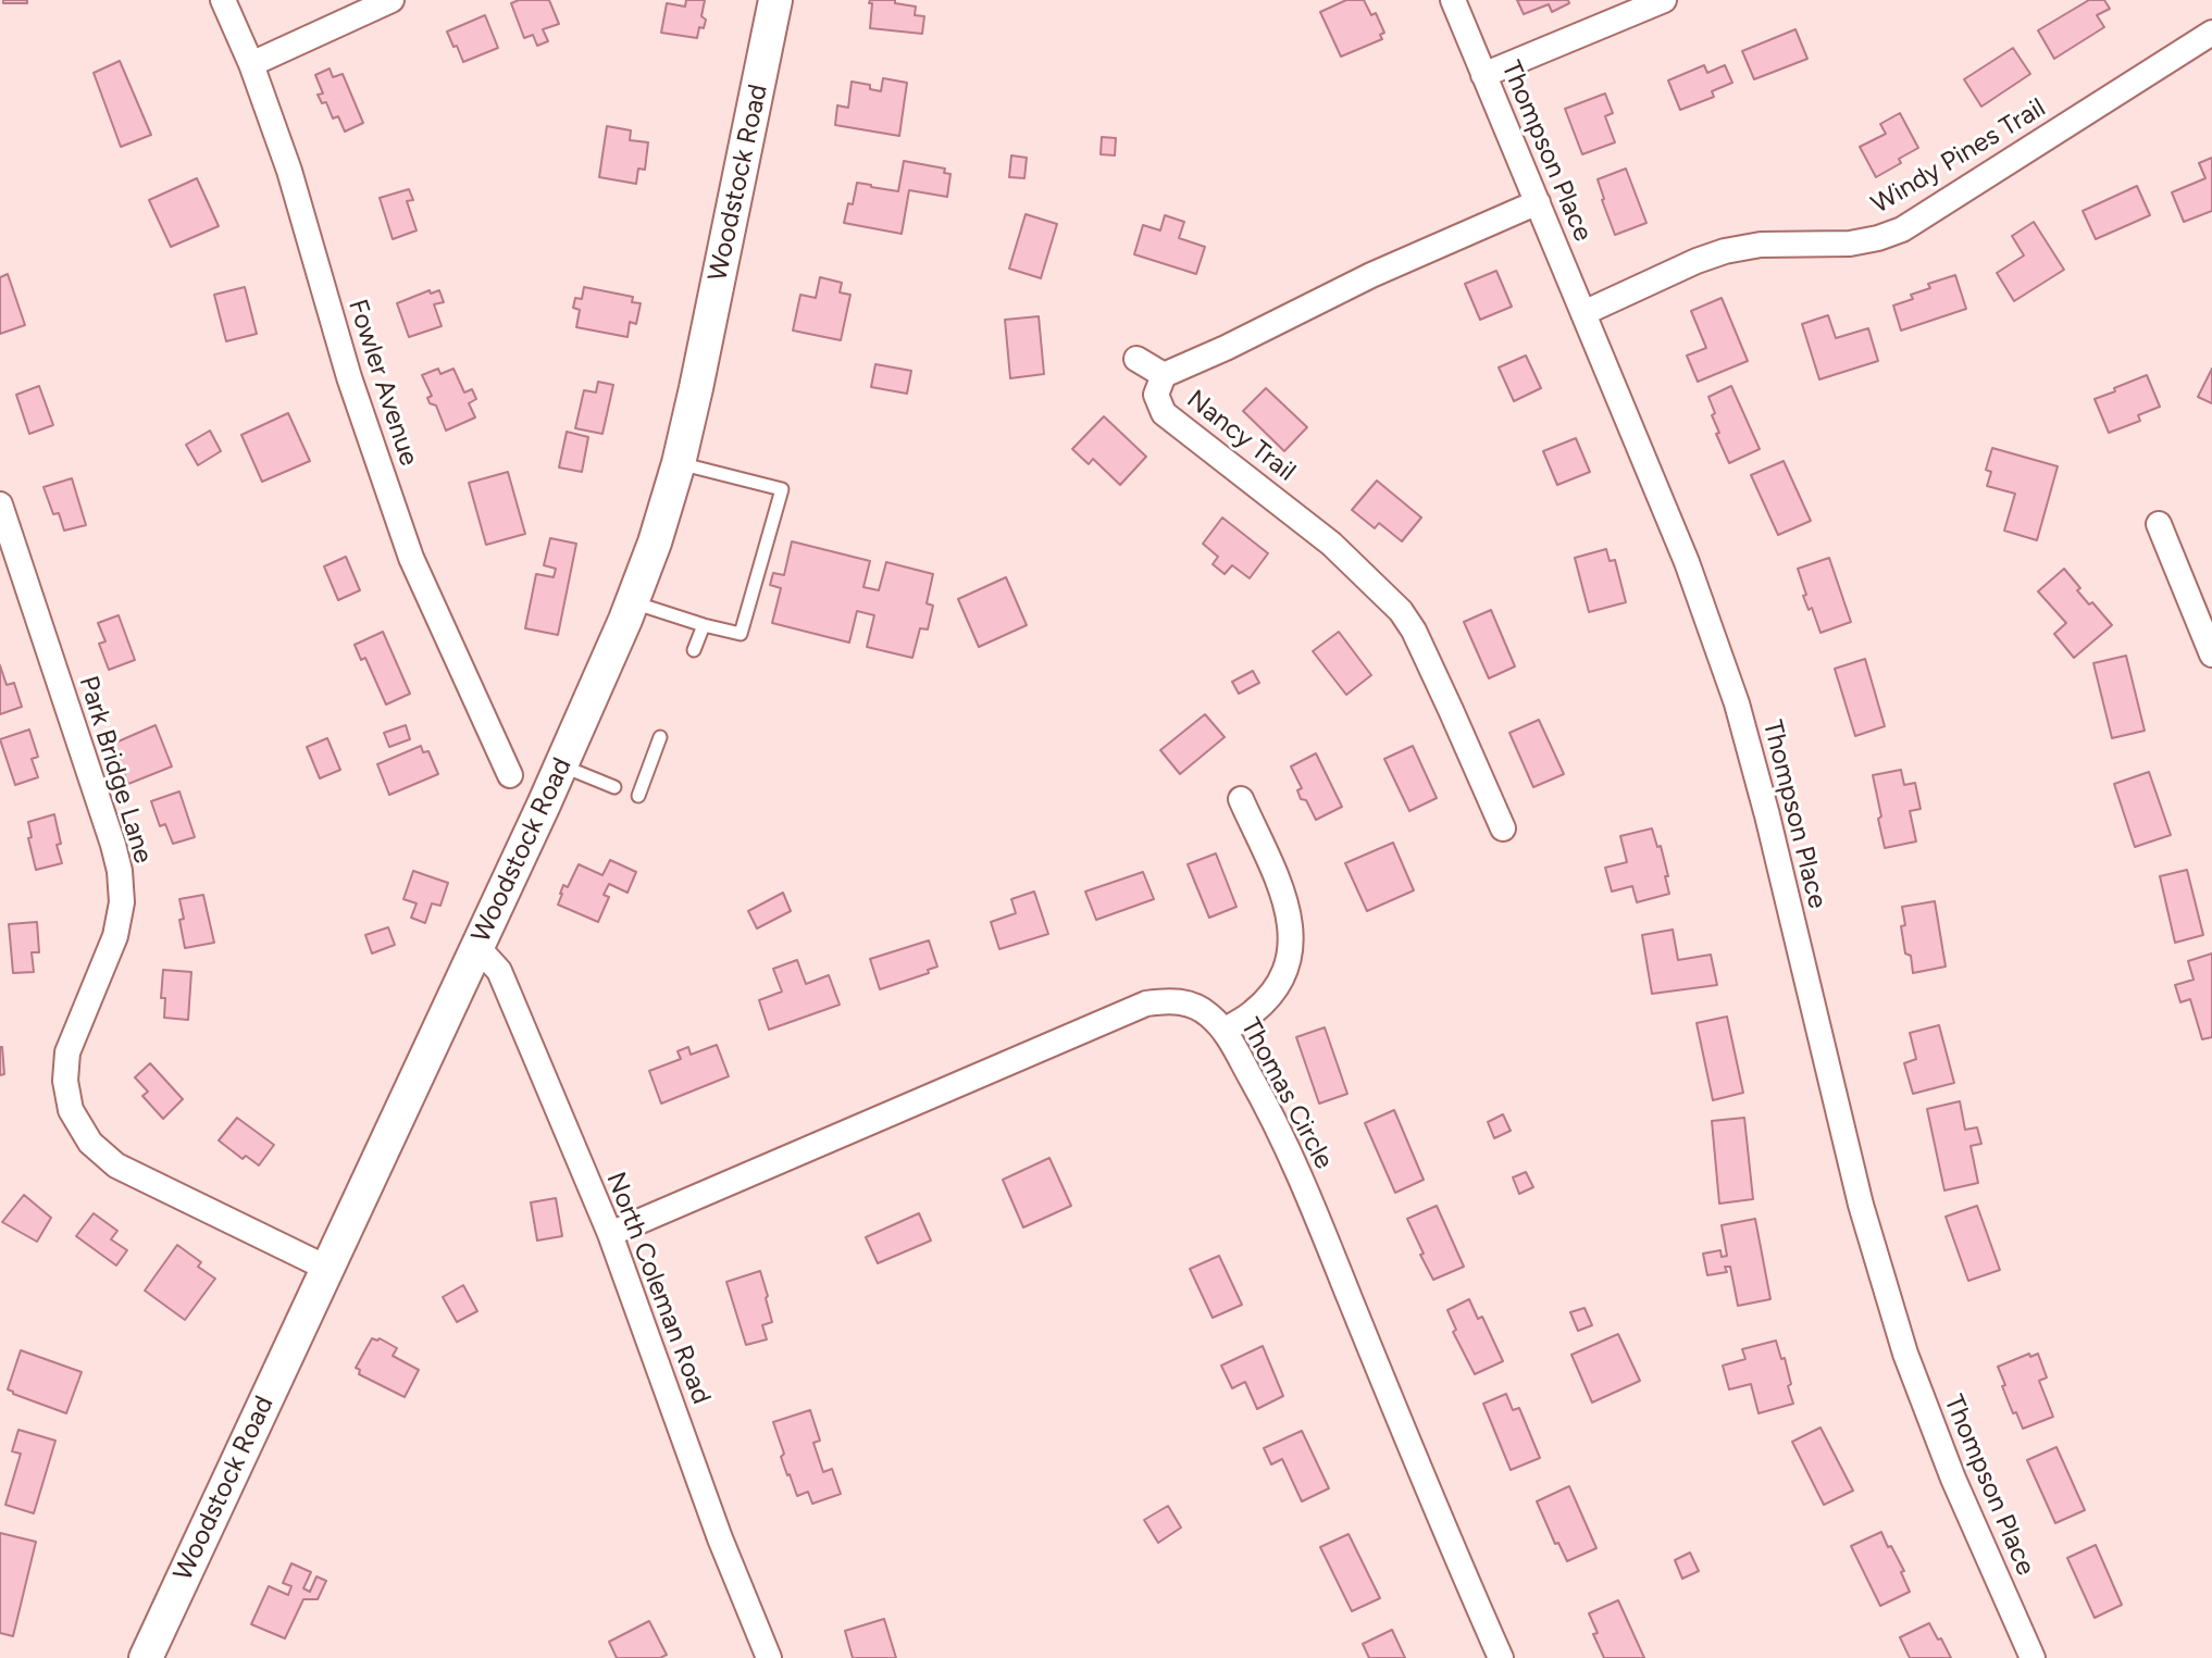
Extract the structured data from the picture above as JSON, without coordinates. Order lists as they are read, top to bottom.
{
  "streets": {
    "street": [
      "Thompson Place",
      "Windy Pines Trail",
      "Woodstock Road",
      "Fowler Avenue",
      "Nancy Trail",
      "Park Bridge Lane",
      "Thomas Circle",
      "North Coleman Road"
    ]
  },
  "crossings": [
    ["Thompson Place", "Windy Pines Trail"],
    ["Thompson Place", "Nancy Trail"],
    ["Woodstock Road", "Park Bridge Lane"],
    ["Woodstock Road", "North Coleman Road"],
    ["Thomas Circle", "North Coleman Road"]
  ]
}
